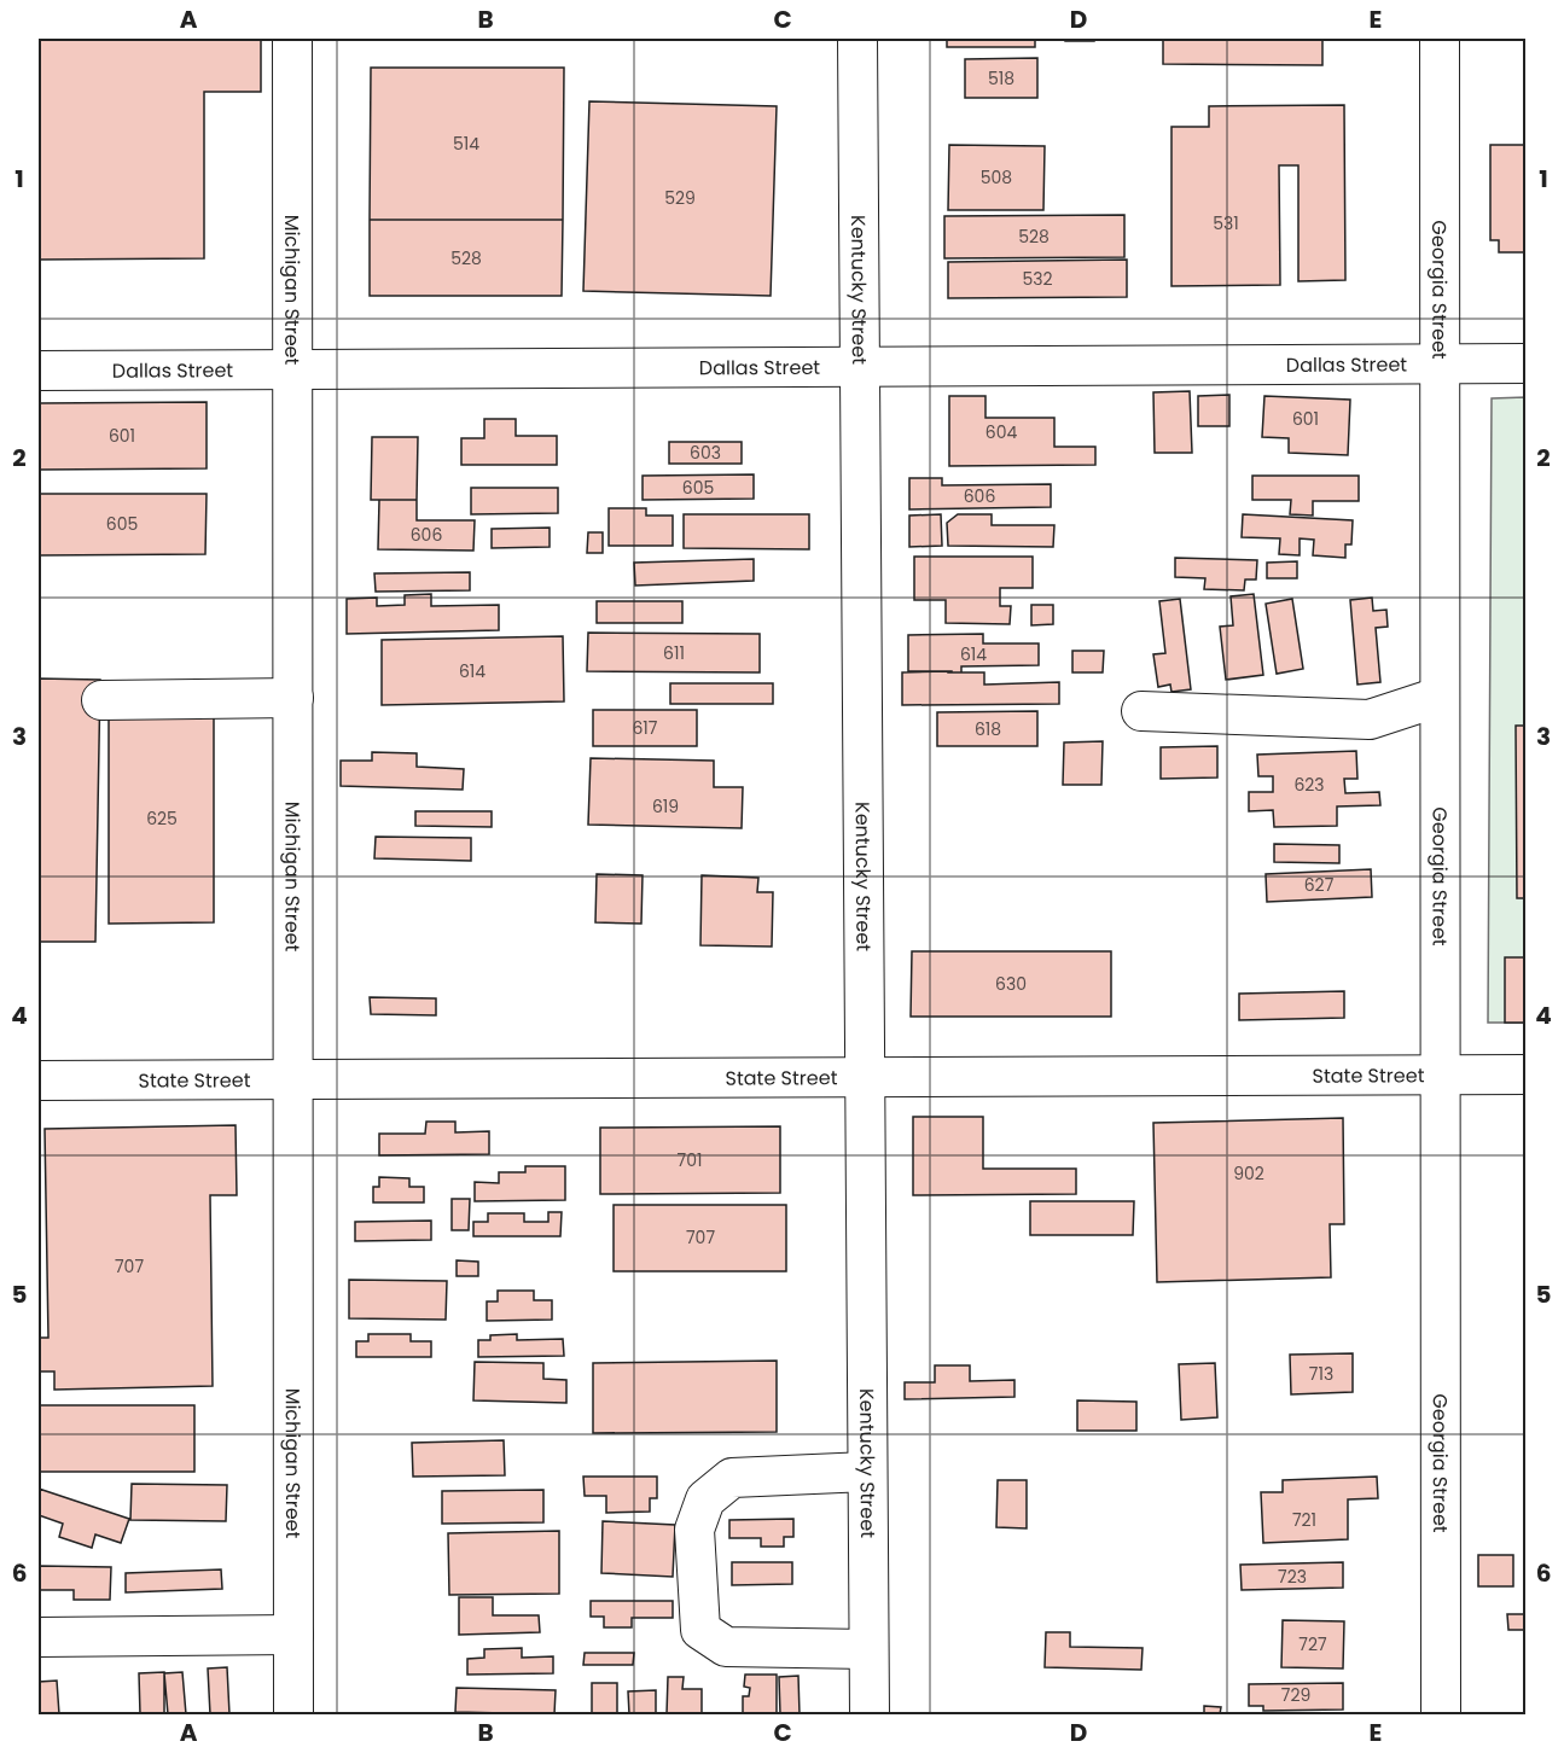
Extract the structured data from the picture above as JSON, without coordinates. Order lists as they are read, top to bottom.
{
  "streets": {
    "street": [
      "Michigan Street",
      "Kentucky Street",
      "Georgia Street",
      "Dallas Street",
      "State Street"
    ]
  },
  "crossings": [
    ["Michigan Street", "Dallas Street"],
    ["Michigan Street", "State Street"],
    ["Kentucky Street", "Dallas Street"],
    ["Kentucky Street", "State Street"],
    ["Georgia Street", "Dallas Street"],
    ["Georgia Street", "State Street"]
  ],
  "house_numbers": [
    "518",
    "514",
    "508",
    "529",
    "531",
    "528",
    "528",
    "532",
    "601",
    "604",
    "601",
    "603",
    "605",
    "606",
    "605",
    "606",
    "611",
    "614",
    "614",
    "617",
    "618",
    "623",
    "619",
    "625",
    "627",
    "630",
    "701",
    "902",
    "707",
    "707",
    "713",
    "721",
    "723",
    "727",
    "729"
  ],
  "grid": {
    "columns": [
      "A",
      "B",
      "C",
      "D",
      "E"
    ],
    "rows": [
      "1",
      "2",
      "3",
      "4",
      "5",
      "6"
    ]
  }
}
